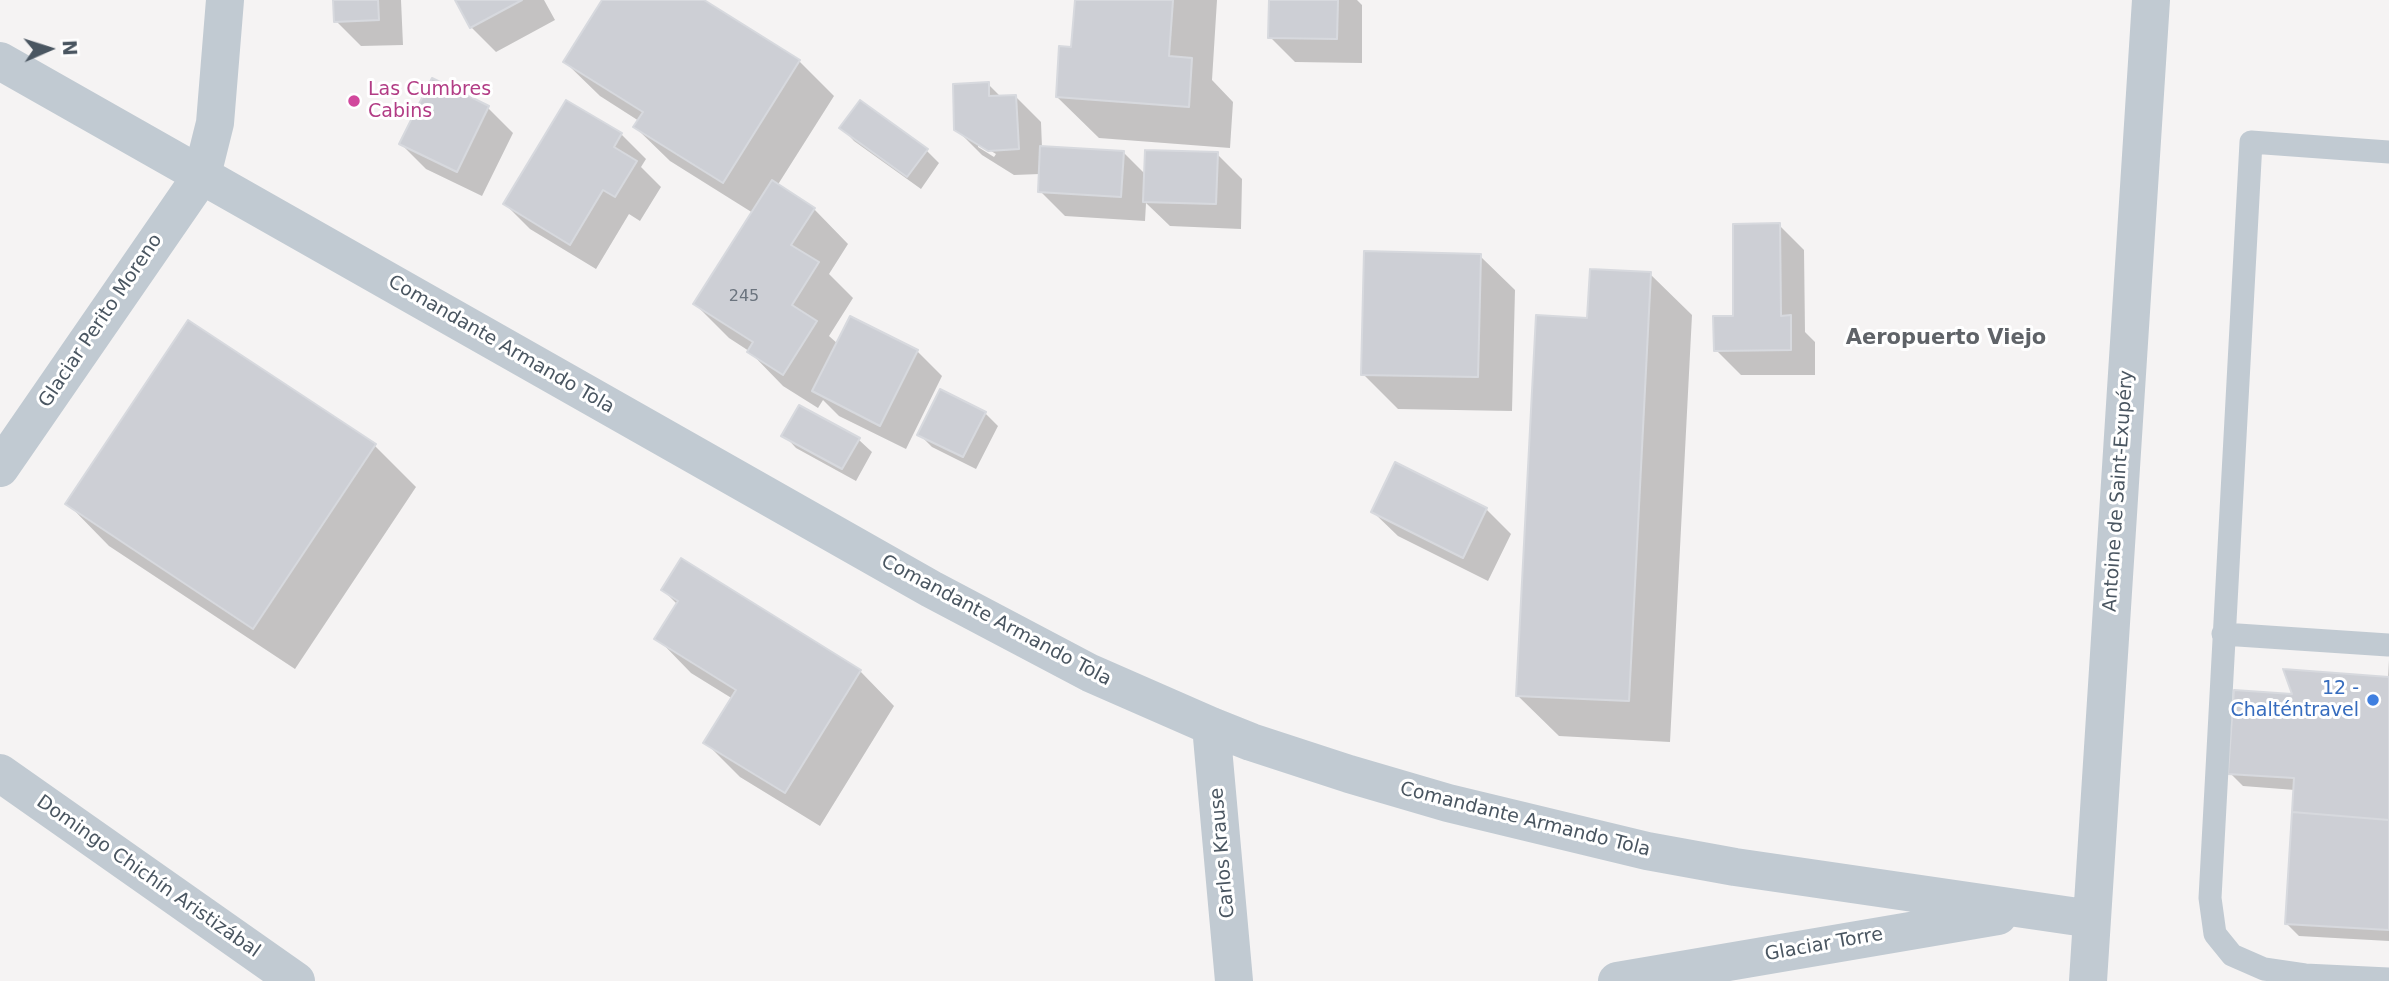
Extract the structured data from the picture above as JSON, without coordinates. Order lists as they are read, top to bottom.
{
  "streets": {
    "street": [
      "Glaciar Perito Moreno",
      "Comandante Armando Tola",
      "Antoine de Saint-Exupéry",
      "Carlos Krause",
      "Domingo Chichín Aristizábal",
      "Glaciar Torre"
    ]
  },
  "crossings": [
    ["Glaciar Perito Moreno", "Comandante Armando Tola"],
    ["Comandante Armando Tola", "Antoine de Saint-Exupéry"],
    ["Comandante Armando Tola", "Carlos Krause"],
    ["Comandante Armando Tola", "Glaciar Torre"]
  ],
  "districts": ["Aeropuerto Viejo"],
  "places": ["Las Cumbres Cabins", "12 - Chalténtravel"],
  "house_numbers": ["245"],
  "north": "right"
}
